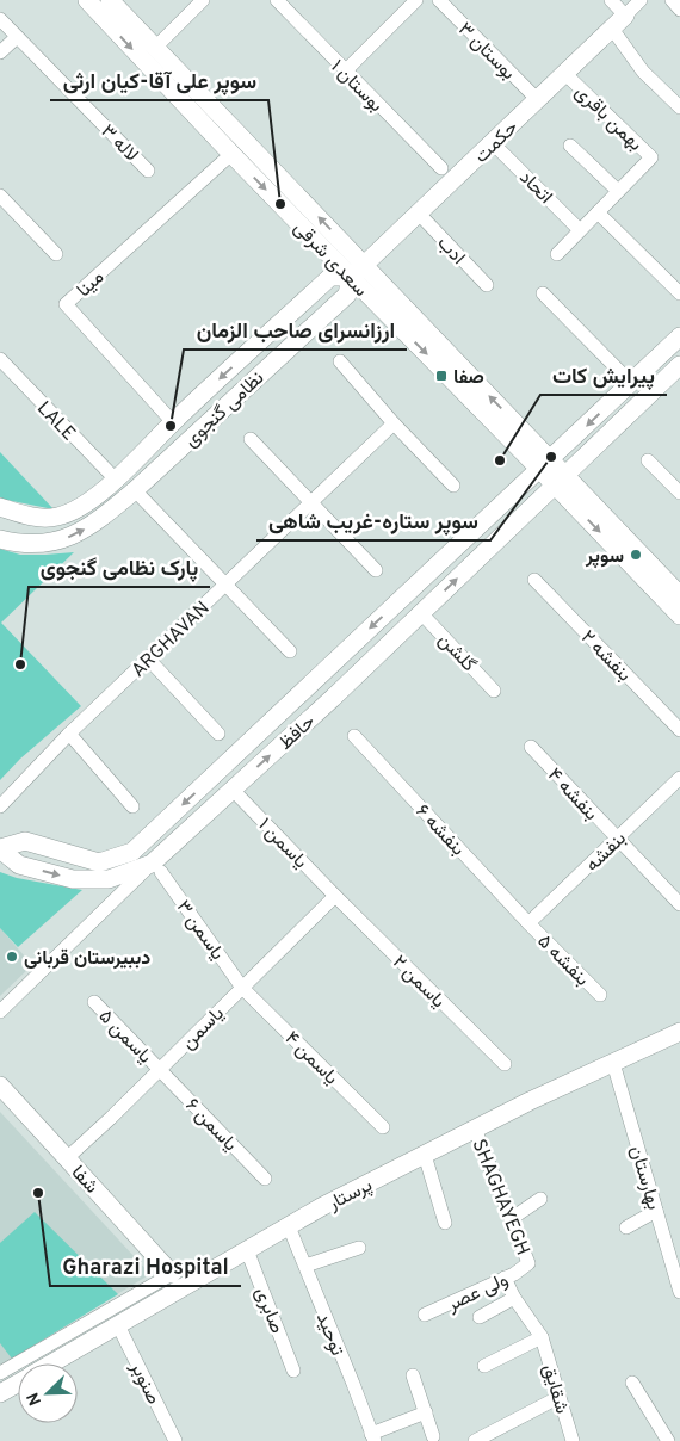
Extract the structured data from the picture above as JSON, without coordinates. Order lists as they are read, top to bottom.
{
  "streets": {
    "street": [
      "بوستان ۳",
      "بوستان ۱",
      "بهمن باقری",
      "حکمت",
      "لاله ۳",
      "اتحاد",
      "ادب",
      "سعدی شرقی",
      "مینا",
      "نظامی گنجوی",
      "LALE",
      "ARGHAVAN",
      "گلشن",
      "بنفشه ۲",
      "حافظ",
      "بنفشه ۴",
      "بنفشه ۶",
      "یاسمن ۱",
      "بنفشه",
      "یاسمن ۳",
      "بنفشه ۵",
      "یاسمن ۲",
      "یاسمن",
      "یاسمن ۵",
      "یاسمن ۴",
      "یاسمن ۶",
      "بهارستان",
      "شفا",
      "پرستار",
      "SHAGHAYEGH",
      "ولی عصر",
      "صابری",
      "توحید",
      "صنوبر",
      "شقایق"
    ]
  },
  "crossings": [
    ["بوستان ۳", "حکمت"],
    ["بهمن باقری", "حکمت"],
    ["بهمن باقری", "اتحاد"],
    ["حکمت", "اتحاد"],
    ["حکمت", "ادب"],
    ["حکمت", "سعدی شرقی"],
    ["حکمت", "نظامی گنجوی"],
    ["سعدی شرقی", "مینا"],
    ["سعدی شرقی", "نظامی گنجوی"],
    ["سعدی شرقی", "حافظ"],
    ["مینا", "نظامی گنجوی"],
    ["نظامی گنجوی", "LALE"],
    ["گلشن", "حافظ"],
    ["حافظ", "یاسمن ۱"],
    ["حافظ", "یاسمن ۳"],
    ["بنفشه ۴", "بنفشه"],
    ["بنفشه ۶", "بنفشه"],
    ["بنفشه ۶", "بنفشه ۵"],
    ["یاسمن ۱", "یاسمن ۲"],
    ["یاسمن ۱", "یاسمن"],
    ["بنفشه", "بنفشه ۵"],
    ["یاسمن ۳", "یاسمن"],
    ["یاسمن ۳", "یاسمن ۴"],
    ["یاسمن ۲", "یاسمن"],
    ["یاسمن", "یاسمن ۵"],
    ["یاسمن", "یاسمن ۴"],
    ["یاسمن", "یاسمن ۶"],
    ["یاسمن", "شفا"],
    ["یاسمن ۵", "یاسمن ۶"],
    ["بهارستان", "پرستار"],
    ["پرستار", "SHAGHAYEGH"],
    ["پرستار", "صابری"],
    ["پرستار", "توحید"],
    ["پرستار", "صنوبر"],
    ["SHAGHAYEGH", "ولی عصر"],
    ["ولی عصر", "شقایق"]
  ],
  "places": {
    "other": [
      "سوپر علی آقا-کیان ارثی",
      "ارزانسرای صاحب الزمان",
      "سوپر ستاره-غریب شاهی",
      "پیرایش کات",
      "سوپر",
      "پارک نظامی گنجوی",
      "دببیرستان قربانی",
      "Gharazi Hospital"
    ],
    "transit": ["صفا"]
  },
  "north": "bottom left"
}
